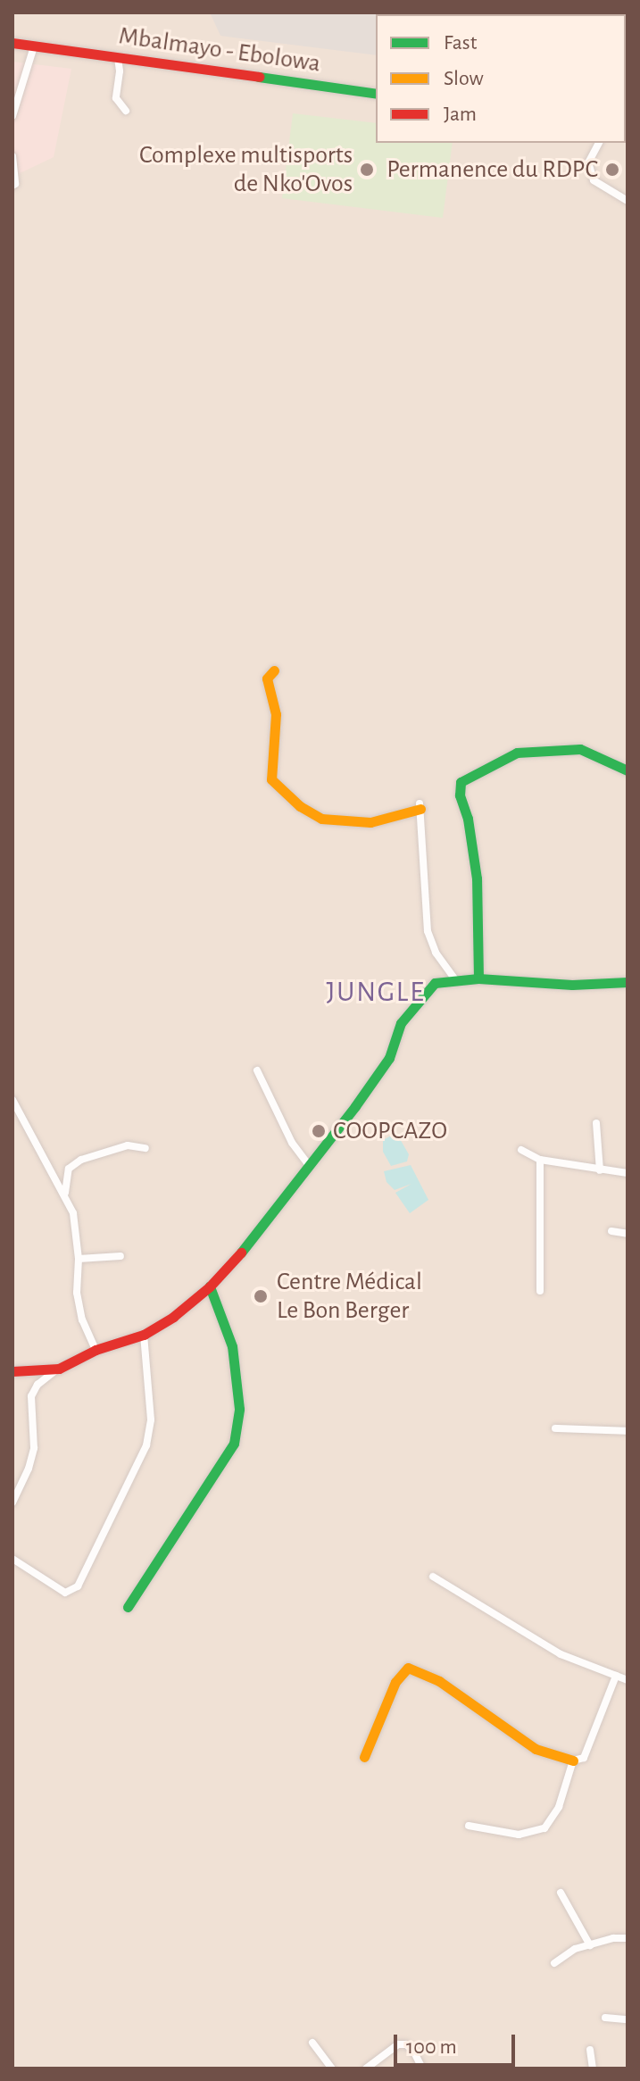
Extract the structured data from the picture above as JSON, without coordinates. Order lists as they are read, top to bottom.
{
  "streets": {
    "main road": ["Mbalmayo - Ebolowa"]
  },
  "districts": ["JUNGLE"],
  "places": [
    "Complexe multisports de Nko'Ovos",
    "Permanence du RDPC",
    "COOPCAZO",
    "Centre Médical Le Bon Berger"
  ],
  "legend": ["Fast", "Slow", "Jam"],
  "scale_bar": "100 m"
}
